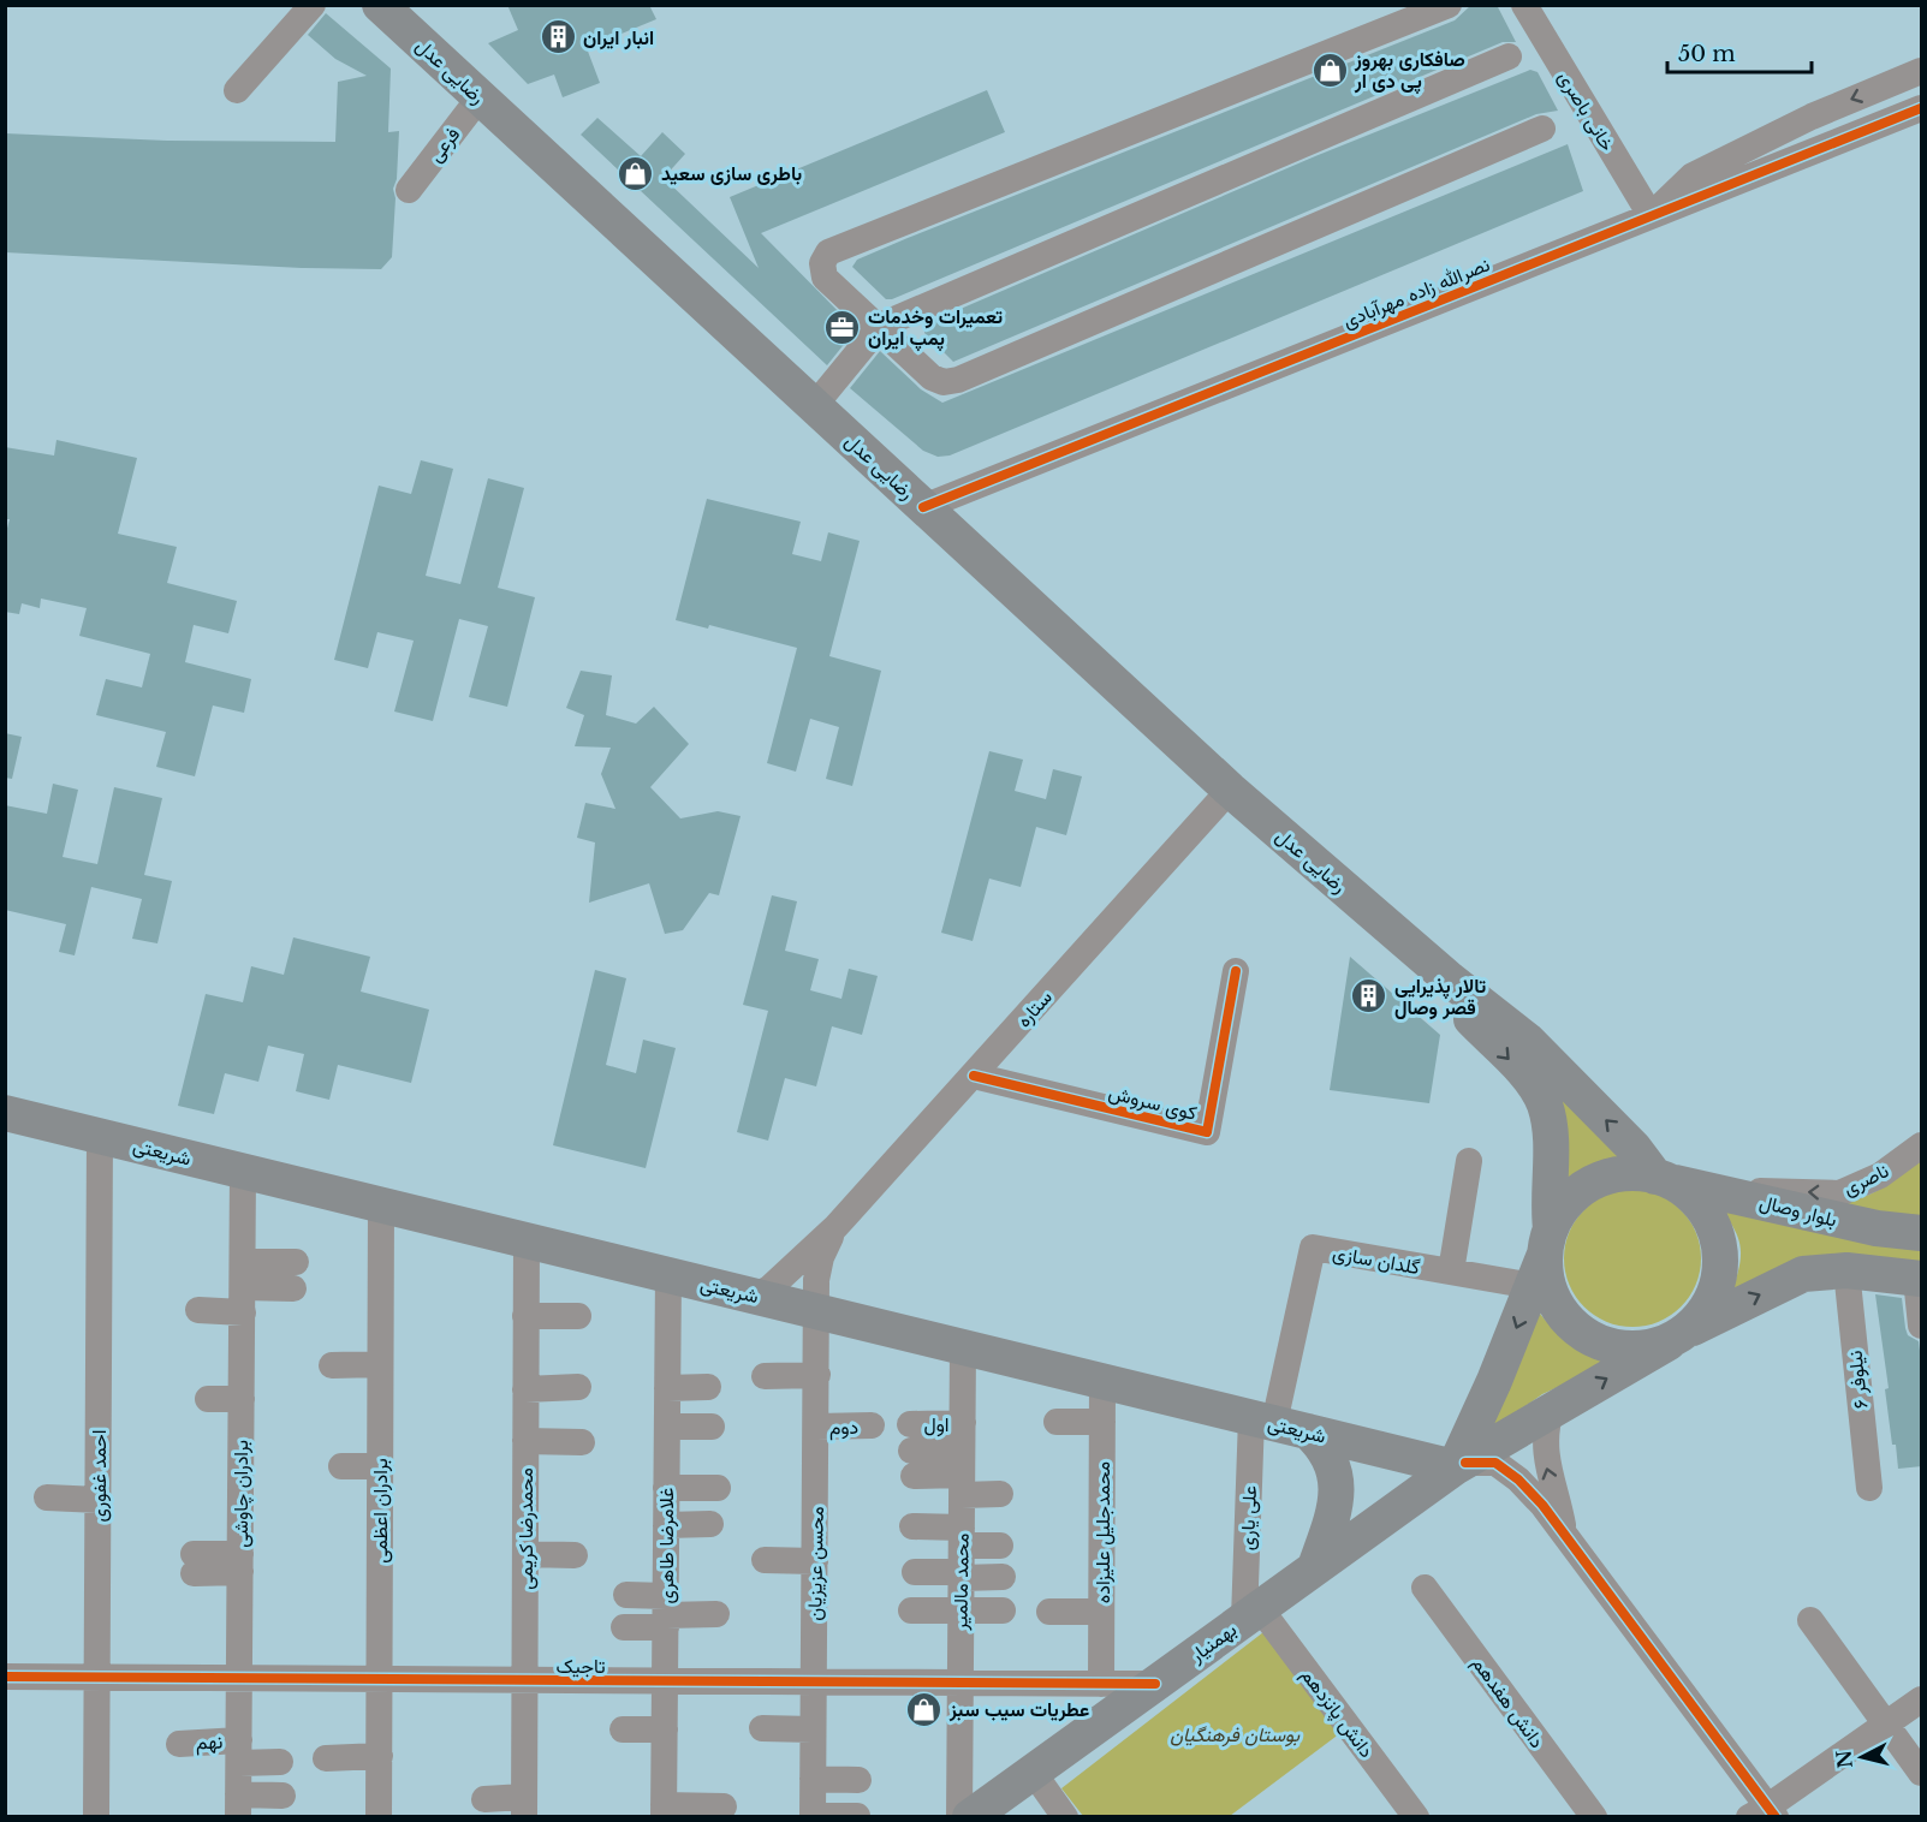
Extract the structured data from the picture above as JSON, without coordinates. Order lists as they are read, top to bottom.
{
  "streets": {
    "main road": [
      "رضایی عدل",
      "شریعتی",
      "بلوار وصال",
      "بهمنیار"
    ],
    "street": [
      "خانی باصری",
      "فرعی",
      "نصرالله زاده مهرآبادی",
      "ستاره",
      "کوی سروش",
      "ناصری",
      "گلدان سازی",
      "نیلوفر ۶",
      "اول",
      "دوم",
      "احمد غفوری",
      "برادران چاوشی",
      "برادران اعظمی",
      "علی یاری",
      "محمدرضا کریمی",
      "محمدجلیل علیزاده",
      "غلامرضا طاهری",
      "محسن عزیزیان",
      "محمد مالمیر",
      "تاجیک",
      "دانش هفدهم",
      "دانش پانزدهم",
      "نهم"
    ]
  },
  "crossings": [
    ["رضایی عدل", "فرعی"],
    ["رضایی عدل", "نصرالله زاده مهرآبادی"],
    ["رضایی عدل", "ستاره"],
    ["رضایی عدل", "بلوار وصال"],
    ["رضایی عدل", "گلدان سازی"],
    ["رضایی عدل", "بهمنیار"],
    ["خانی باصری", "نصرالله زاده مهرآبادی"],
    ["ستاره", "کوی سروش"],
    ["ستاره", "شریعتی"],
    ["ستاره", "محسن عزیزیان"],
    ["شریعتی", "گلدان سازی"],
    ["شریعتی", "احمد غفوری"],
    ["شریعتی", "برادران چاوشی"],
    ["شریعتی", "برادران اعظمی"],
    ["شریعتی", "علی یاری"],
    ["شریعتی", "محمدرضا کریمی"],
    ["شریعتی", "محمدجلیل علیزاده"],
    ["شریعتی", "غلامرضا طاهری"],
    ["شریعتی", "محسن عزیزیان"],
    ["شریعتی", "محمد مالمیر"],
    ["شریعتی", "بهمنیار"],
    ["ناصری", "بلوار وصال"],
    ["بلوار وصال", "گلدان سازی"],
    ["بلوار وصال", "بهمنیار"],
    ["گلدان سازی", "علی یاری"],
    ["گلدان سازی", "بهمنیار"],
    ["اول", "محمد مالمیر"],
    ["دوم", "محسن عزیزیان"],
    ["احمد غفوری", "تاجیک"],
    ["برادران چاوشی", "تاجیک"],
    ["برادران چاوشی", "نهم"],
    ["برادران اعظمی", "تاجیک"],
    ["علی یاری", "بهمنیار"],
    ["علی یاری", "دانش پانزدهم"],
    ["محمدرضا کریمی", "تاجیک"],
    ["محمدجلیل علیزاده", "تاجیک"],
    ["غلامرضا طاهری", "تاجیک"],
    ["محسن عزیزیان", "تاجیک"],
    ["محمد مالمیر", "تاجیک"],
    ["بهمنیار", "تاجیک"],
    ["بهمنیار", "دانش پانزدهم"]
  ],
  "one_way": ["ناصری"],
  "parks": ["بوستان فرهنگیان"],
  "places": {
    "building": ["انبار ایران", "تالار پذیرایی قصر وصال"],
    "shop": ["صافکاری بهروز پی دی ار", "باطری سازی سعید", "عطریات سیب سبز"],
    "office": ["تعمیرات وخدمات پمپ ایران"]
  },
  "scale_bar": "50 m",
  "north": "left"
}
